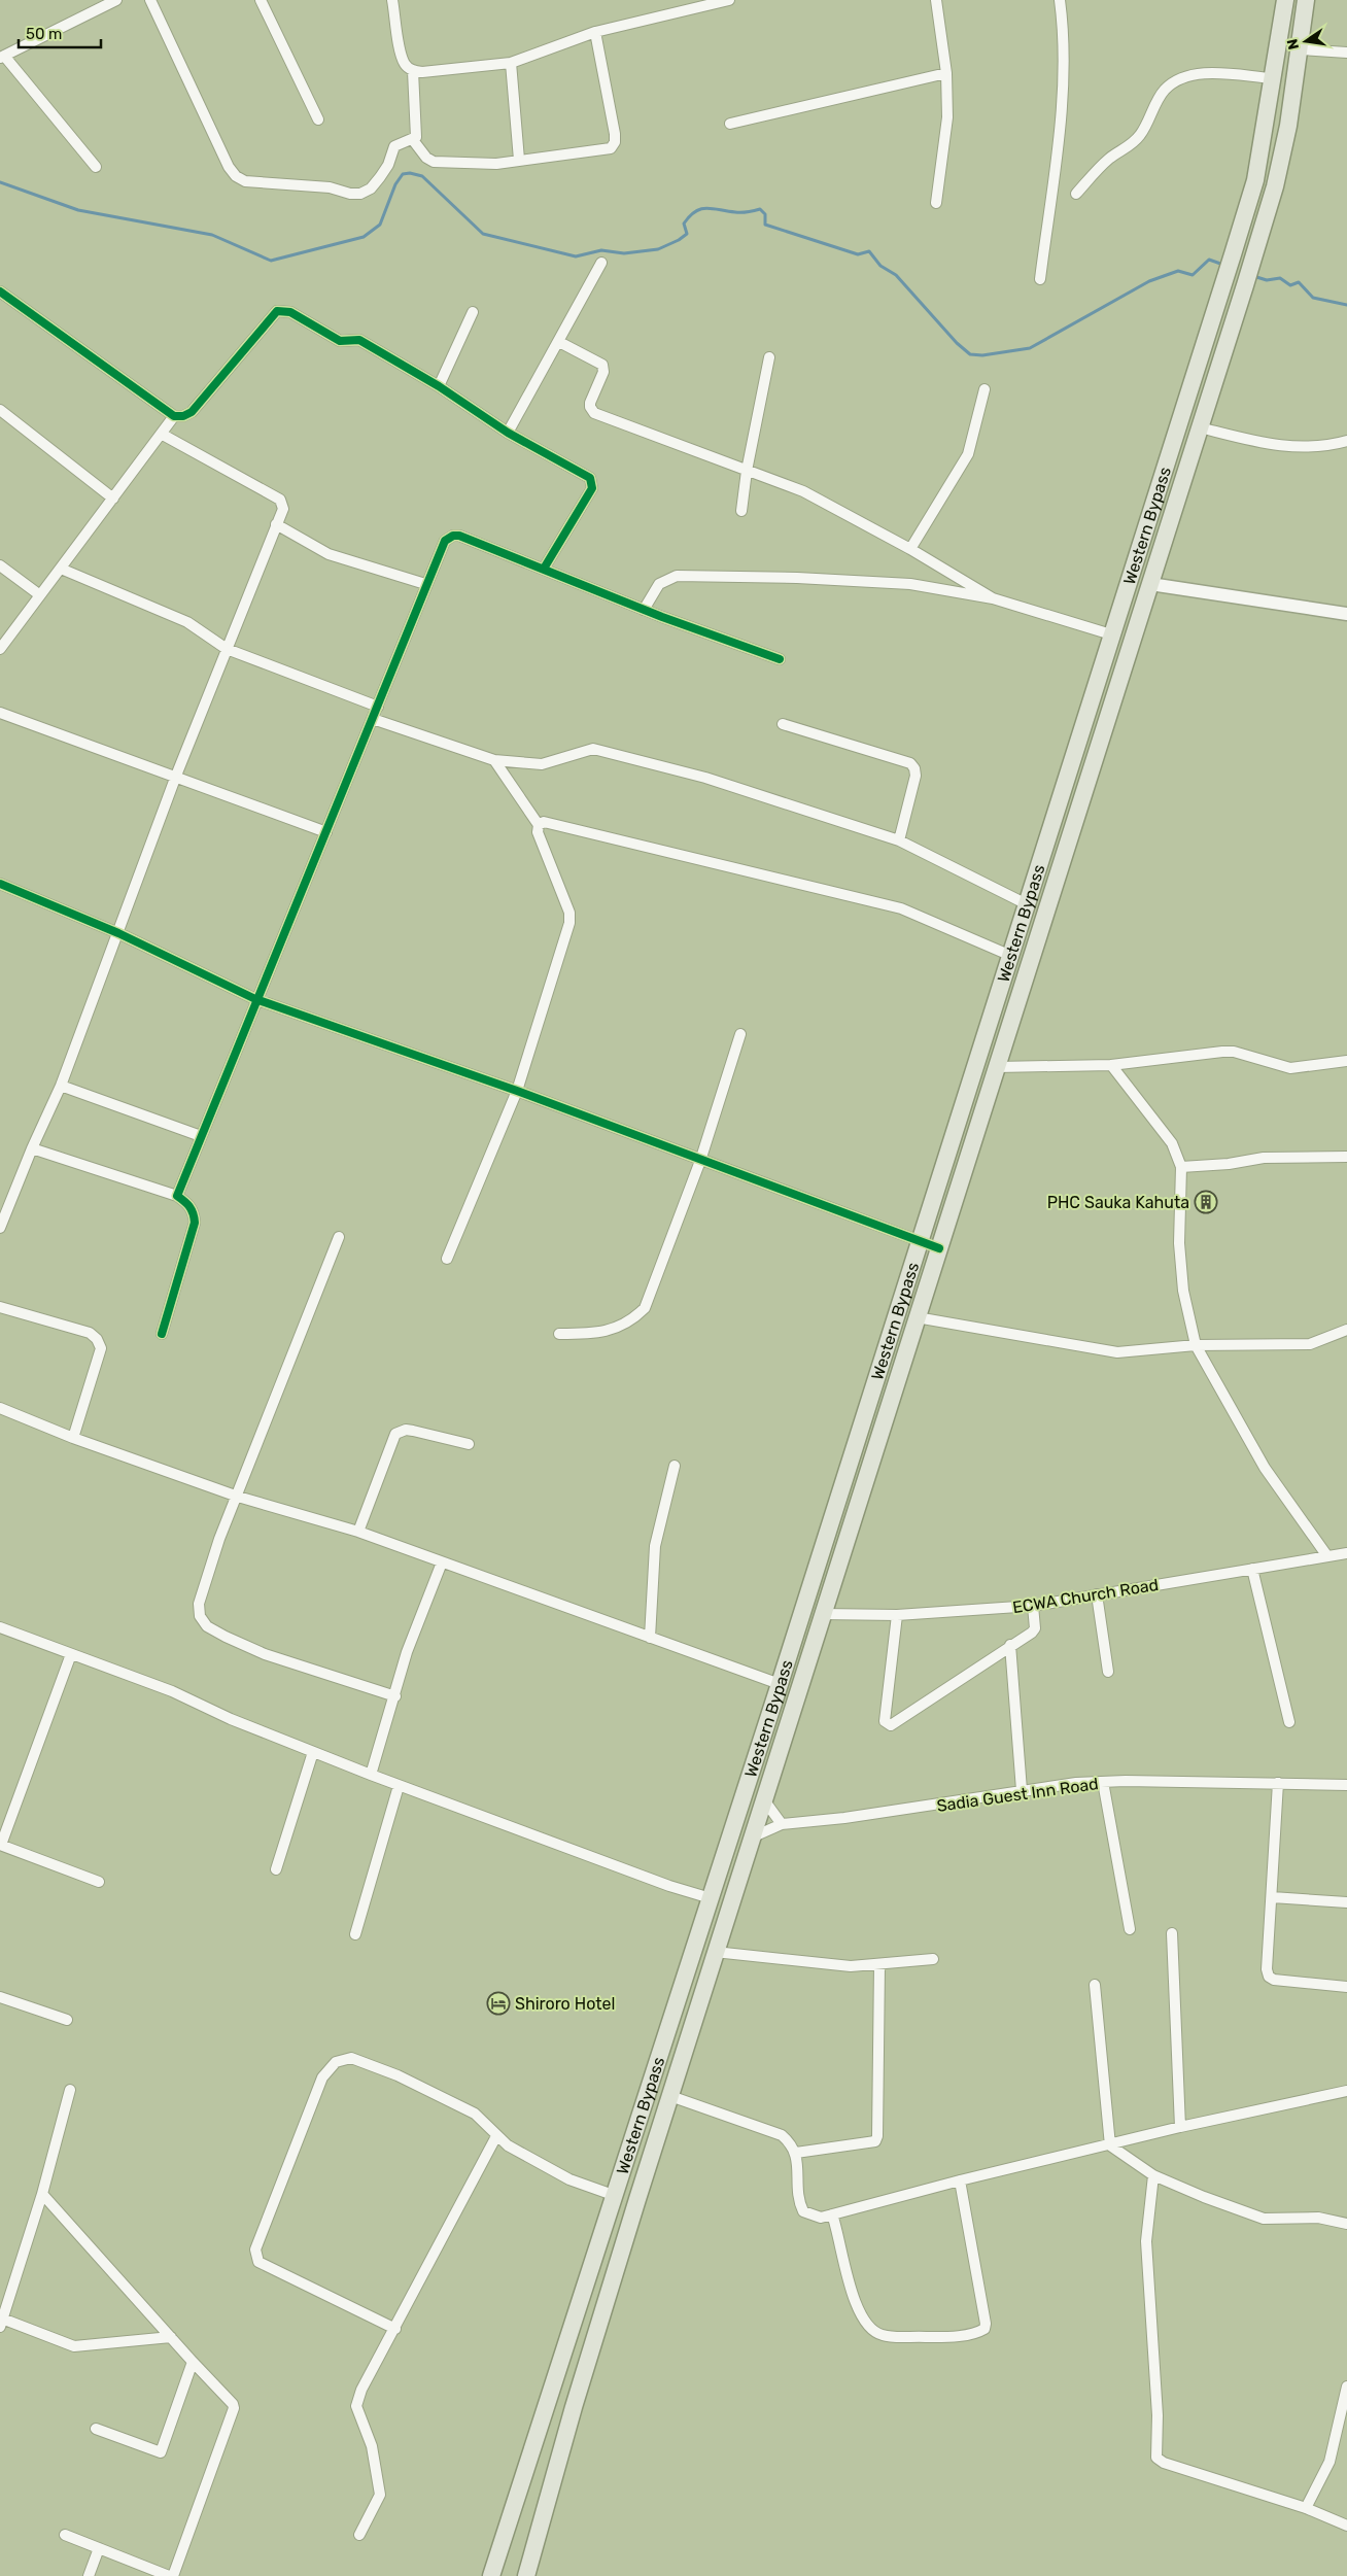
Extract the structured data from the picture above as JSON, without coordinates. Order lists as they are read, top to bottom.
{
  "streets": {
    "main road": ["Western Bypass"],
    "street": ["ECWA Church Road", "Sadia Guest Inn Road"]
  },
  "crossings": [
    ["Western Bypass", "ECWA Church Road"],
    ["Western Bypass", "Sadia Guest Inn Road"]
  ],
  "places": {
    "building": ["PHC Sauka Kahuta"],
    "hotel": ["Shiroro Hotel"]
  },
  "scale_bar": "50 m",
  "north": "left"
}
